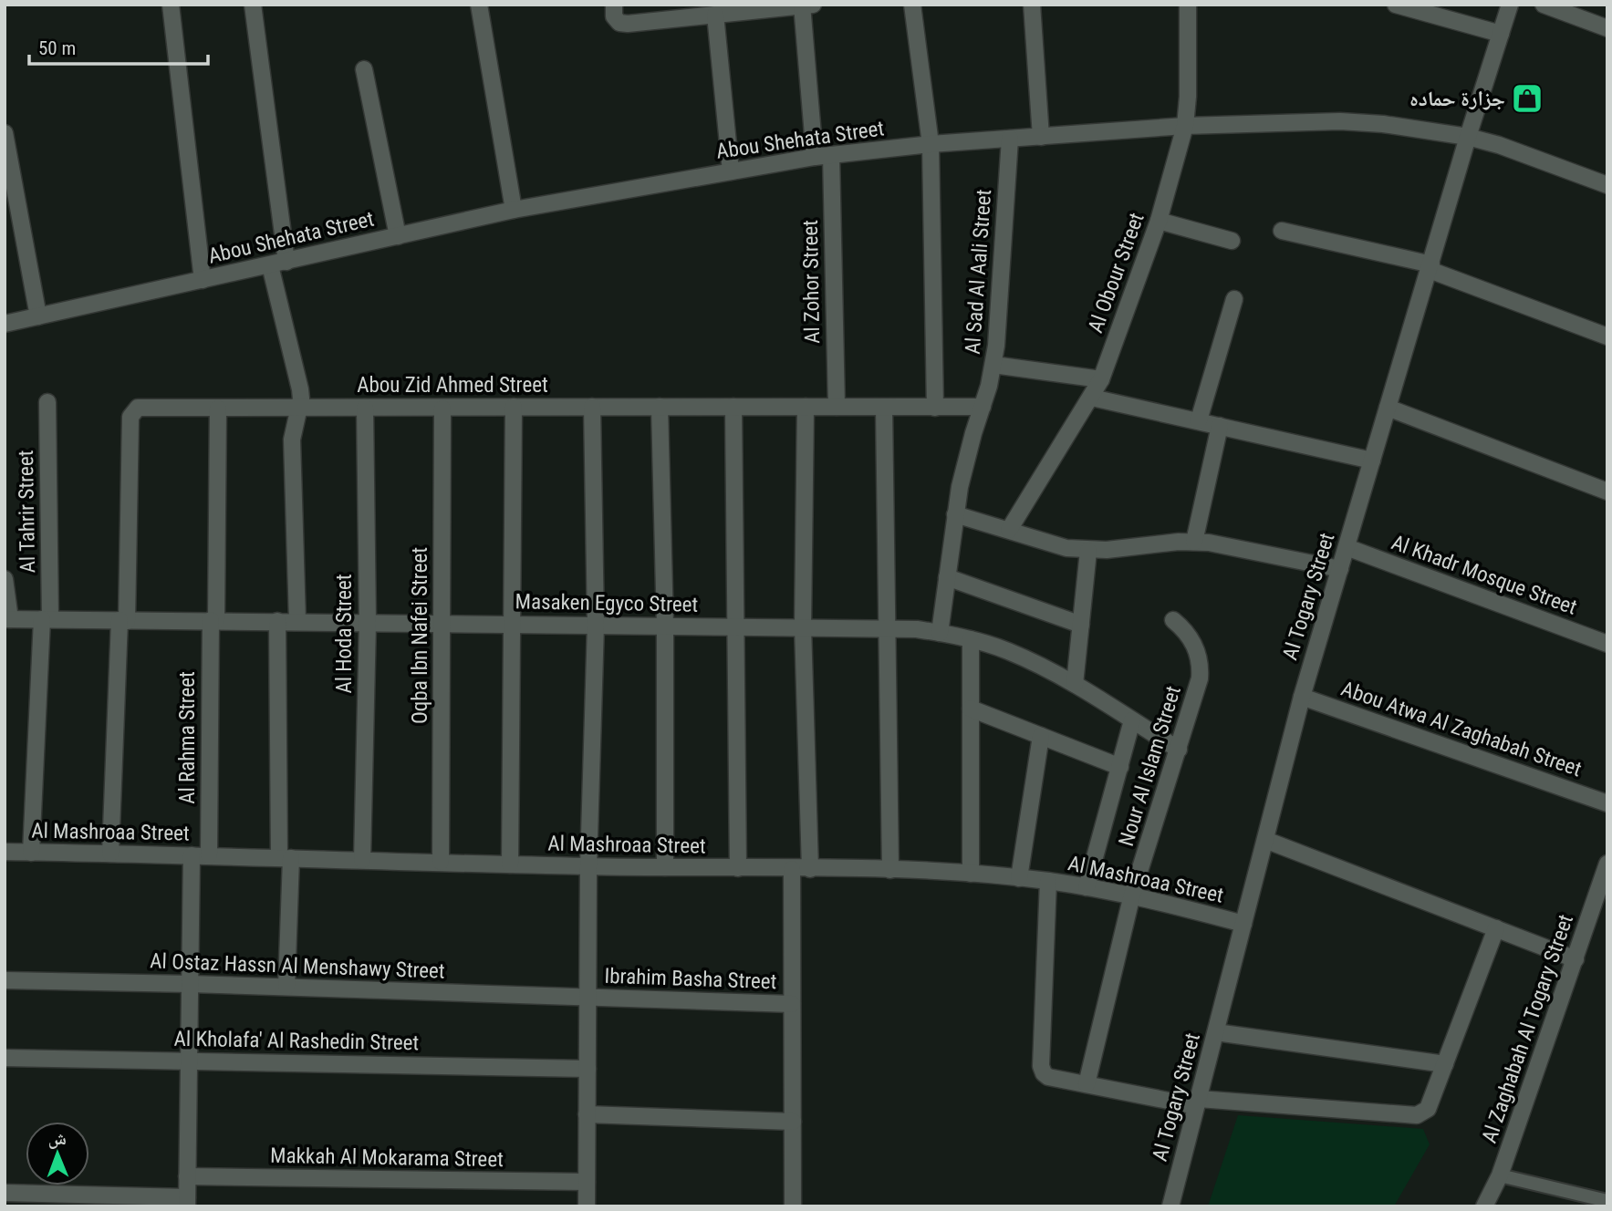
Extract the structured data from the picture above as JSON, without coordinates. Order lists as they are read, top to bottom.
{
  "streets": {
    "street": [
      "Abou Shehata Street",
      "Al Sad Al Aali Street",
      "Al Obour Street",
      "Al Zohor Street",
      "Abou Zid Ahmed Street",
      "Al Tahrir Street",
      "Al Khadr Mosque Street",
      "Al Togary Street",
      "Masaken Egyco Street",
      "Al Hoda Street",
      "Oqba Ibn Nafei Street",
      "Abou Atwa Al Zaghabah Street",
      "Al Rahma Street",
      "Nour Al Islam Street",
      "Al Mashroaa Street",
      "Al Ostaz Hassn Al Menshawy Street",
      "Ibrahim Basha Street",
      "Al Zaghabah Al Togary Street",
      "Al Kholafa' Al Rashedin Street",
      "Makkah Al Mokarama Street"
    ]
  },
  "crossings": [
    ["Abou Shehata Street", "Al Sad Al Aali Street"],
    ["Abou Shehata Street", "Al Obour Street"],
    ["Abou Shehata Street", "Al Zohor Street"],
    ["Abou Shehata Street", "Al Togary Street"],
    ["Al Sad Al Aali Street", "Abou Zid Ahmed Street"],
    ["Al Sad Al Aali Street", "Masaken Egyco Street"],
    ["Al Zohor Street", "Abou Zid Ahmed Street"],
    ["Abou Zid Ahmed Street", "Masaken Egyco Street"],
    ["Abou Zid Ahmed Street", "Al Hoda Street"],
    ["Abou Zid Ahmed Street", "Oqba Ibn Nafei Street"],
    ["Abou Zid Ahmed Street", "Al Rahma Street"],
    ["Abou Zid Ahmed Street", "Al Mashroaa Street"],
    ["Al Tahrir Street", "Masaken Egyco Street"],
    ["Al Tahrir Street", "Al Mashroaa Street"],
    ["Al Khadr Mosque Street", "Al Togary Street"],
    ["Al Togary Street", "Abou Atwa Al Zaghabah Street"],
    ["Al Togary Street", "Al Mashroaa Street"],
    ["Masaken Egyco Street", "Al Hoda Street"],
    ["Masaken Egyco Street", "Oqba Ibn Nafei Street"],
    ["Masaken Egyco Street", "Al Rahma Street"],
    ["Masaken Egyco Street", "Nour Al Islam Street"],
    ["Al Hoda Street", "Al Mashroaa Street"],
    ["Oqba Ibn Nafei Street", "Al Mashroaa Street"],
    ["Al Rahma Street", "Al Mashroaa Street"],
    ["Nour Al Islam Street", "Al Mashroaa Street"],
    ["Al Ostaz Hassn Al Menshawy Street", "Ibrahim Basha Street"]
  ],
  "places": {
    "shop": ["جزارة حماده"]
  },
  "scale_bar": "50 m",
  "north": "top"
}
